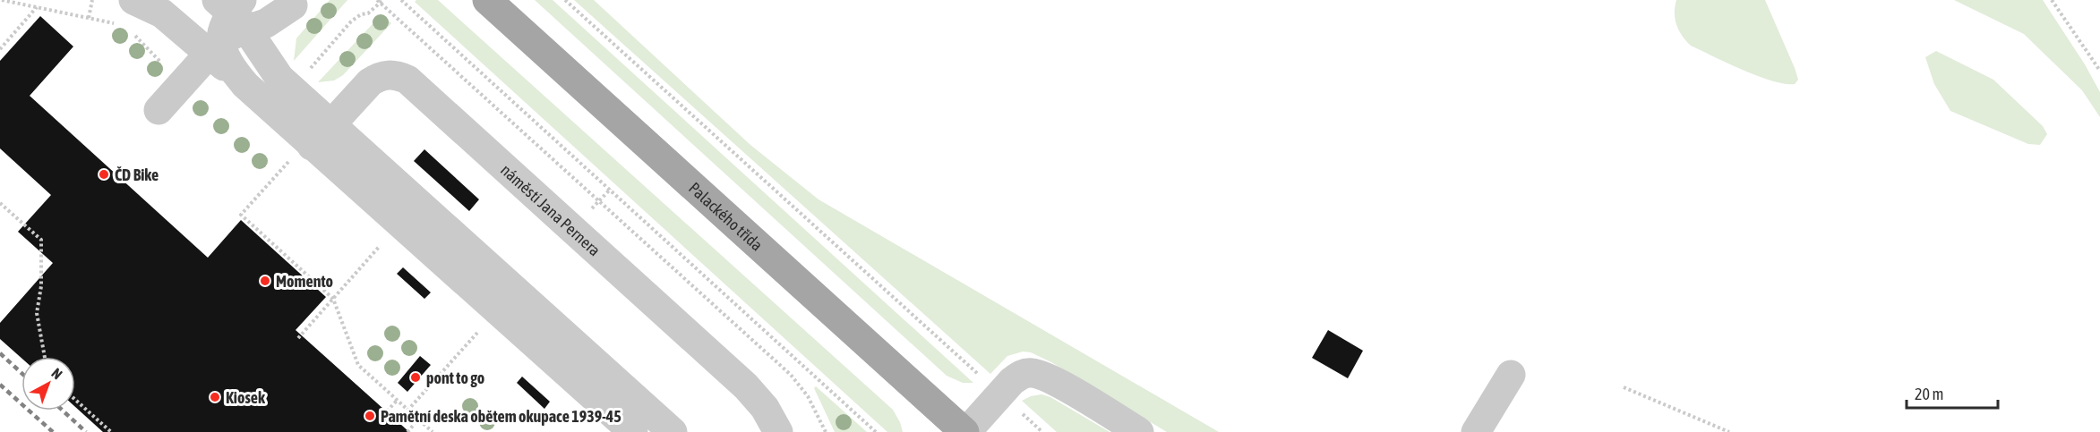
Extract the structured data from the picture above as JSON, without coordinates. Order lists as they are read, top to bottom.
{
  "streets": {
    "main road": ["Palackého třída"],
    "lane": ["náměstí Jana Pernera"]
  },
  "places": [
    "ČD Bike",
    "Momento",
    "pont to go",
    "Kiosek",
    "Pamětní deska obětem okupace 1939-45"
  ],
  "scale_bar": "20 m",
  "north": "top right"
}
